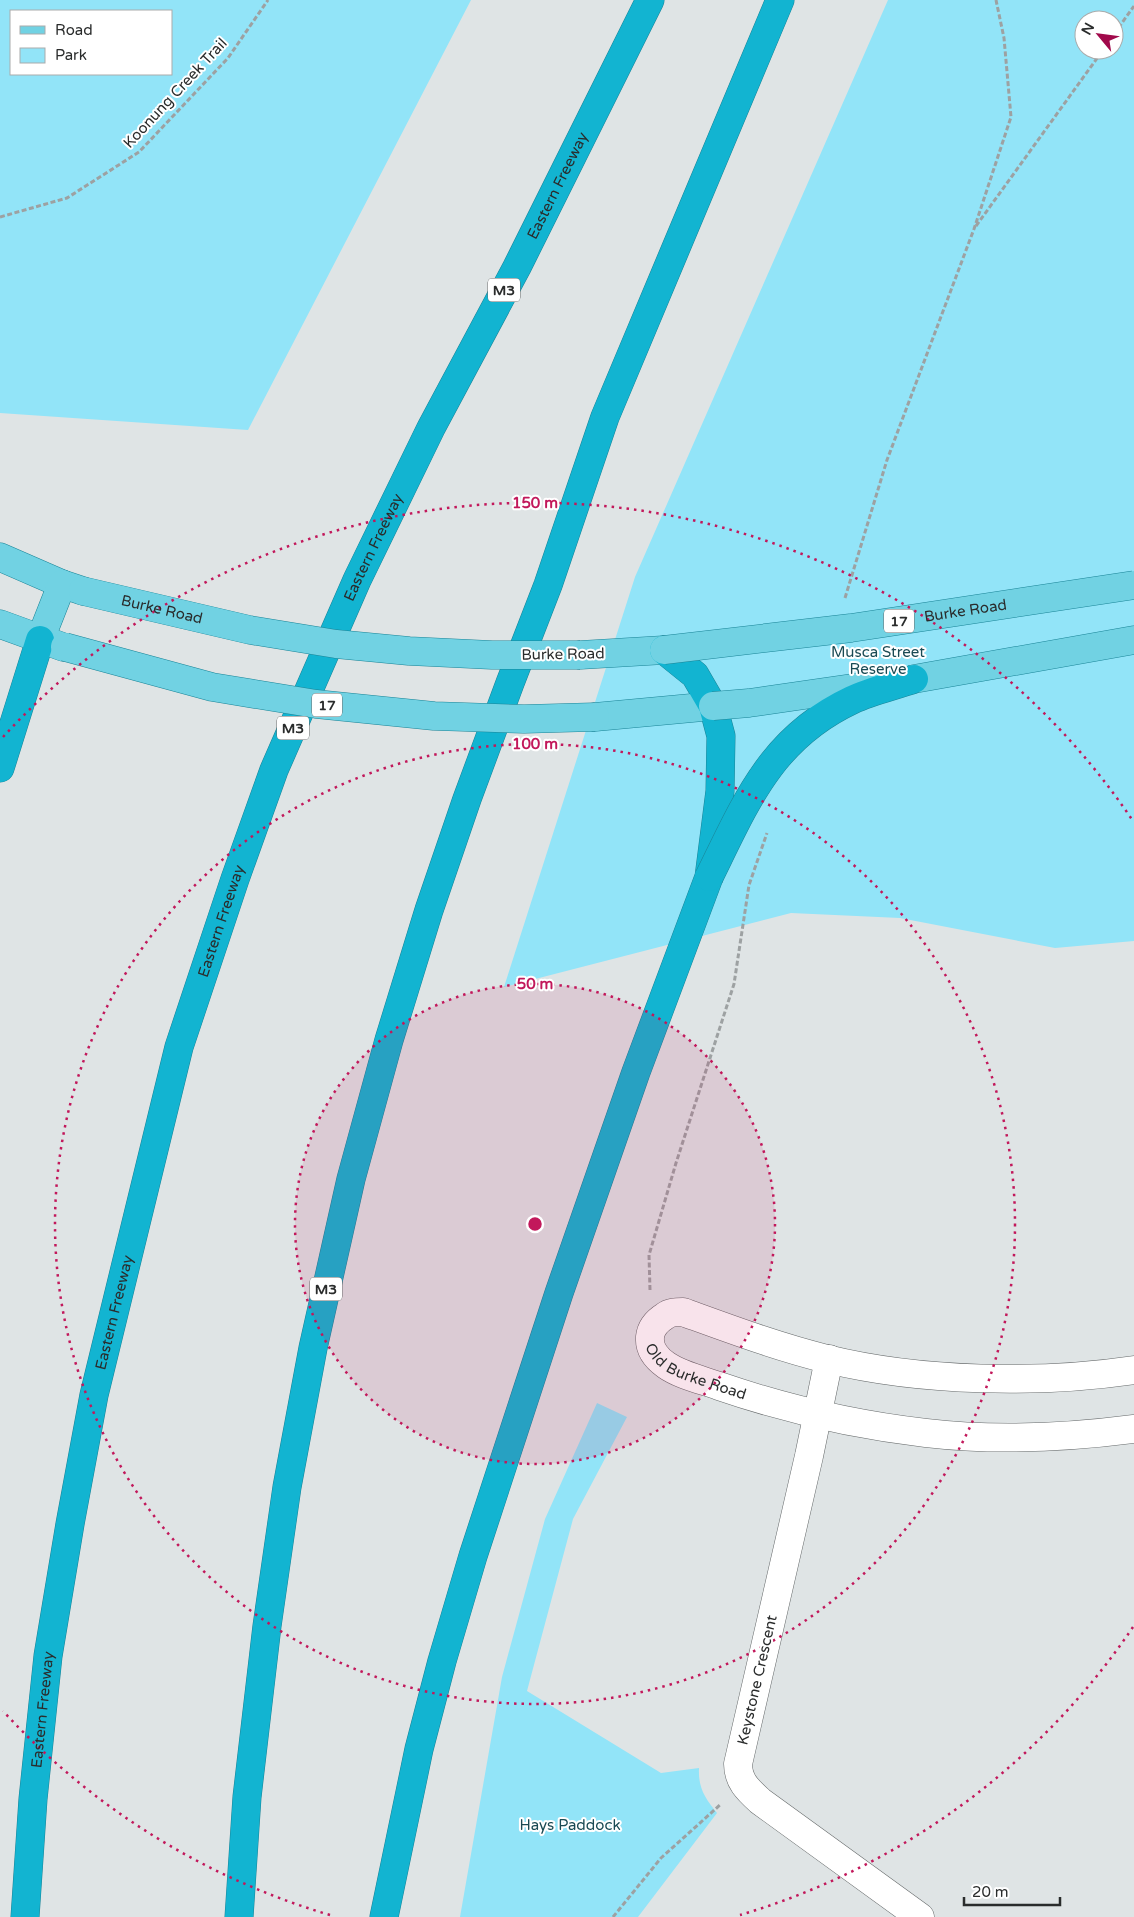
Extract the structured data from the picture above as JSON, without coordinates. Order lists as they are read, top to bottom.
{
  "streets": {
    "highway": ["Eastern Freeway", "M3"],
    "main road": ["Burke Road", "17"],
    "street": ["Old Burke Road", "Keystone Crescent"],
    "path": ["Koonung Creek Trail"]
  },
  "crossings": [
    ["Old Burke Road", "Keystone Crescent"]
  ],
  "parks": ["Musca Street Reserve", "Hays Paddock"],
  "legend": ["Road", "Park"],
  "scale_bar": "20 m",
  "north": "top left",
  "rings": ["150 m", "100 m", "50 m"]
}
